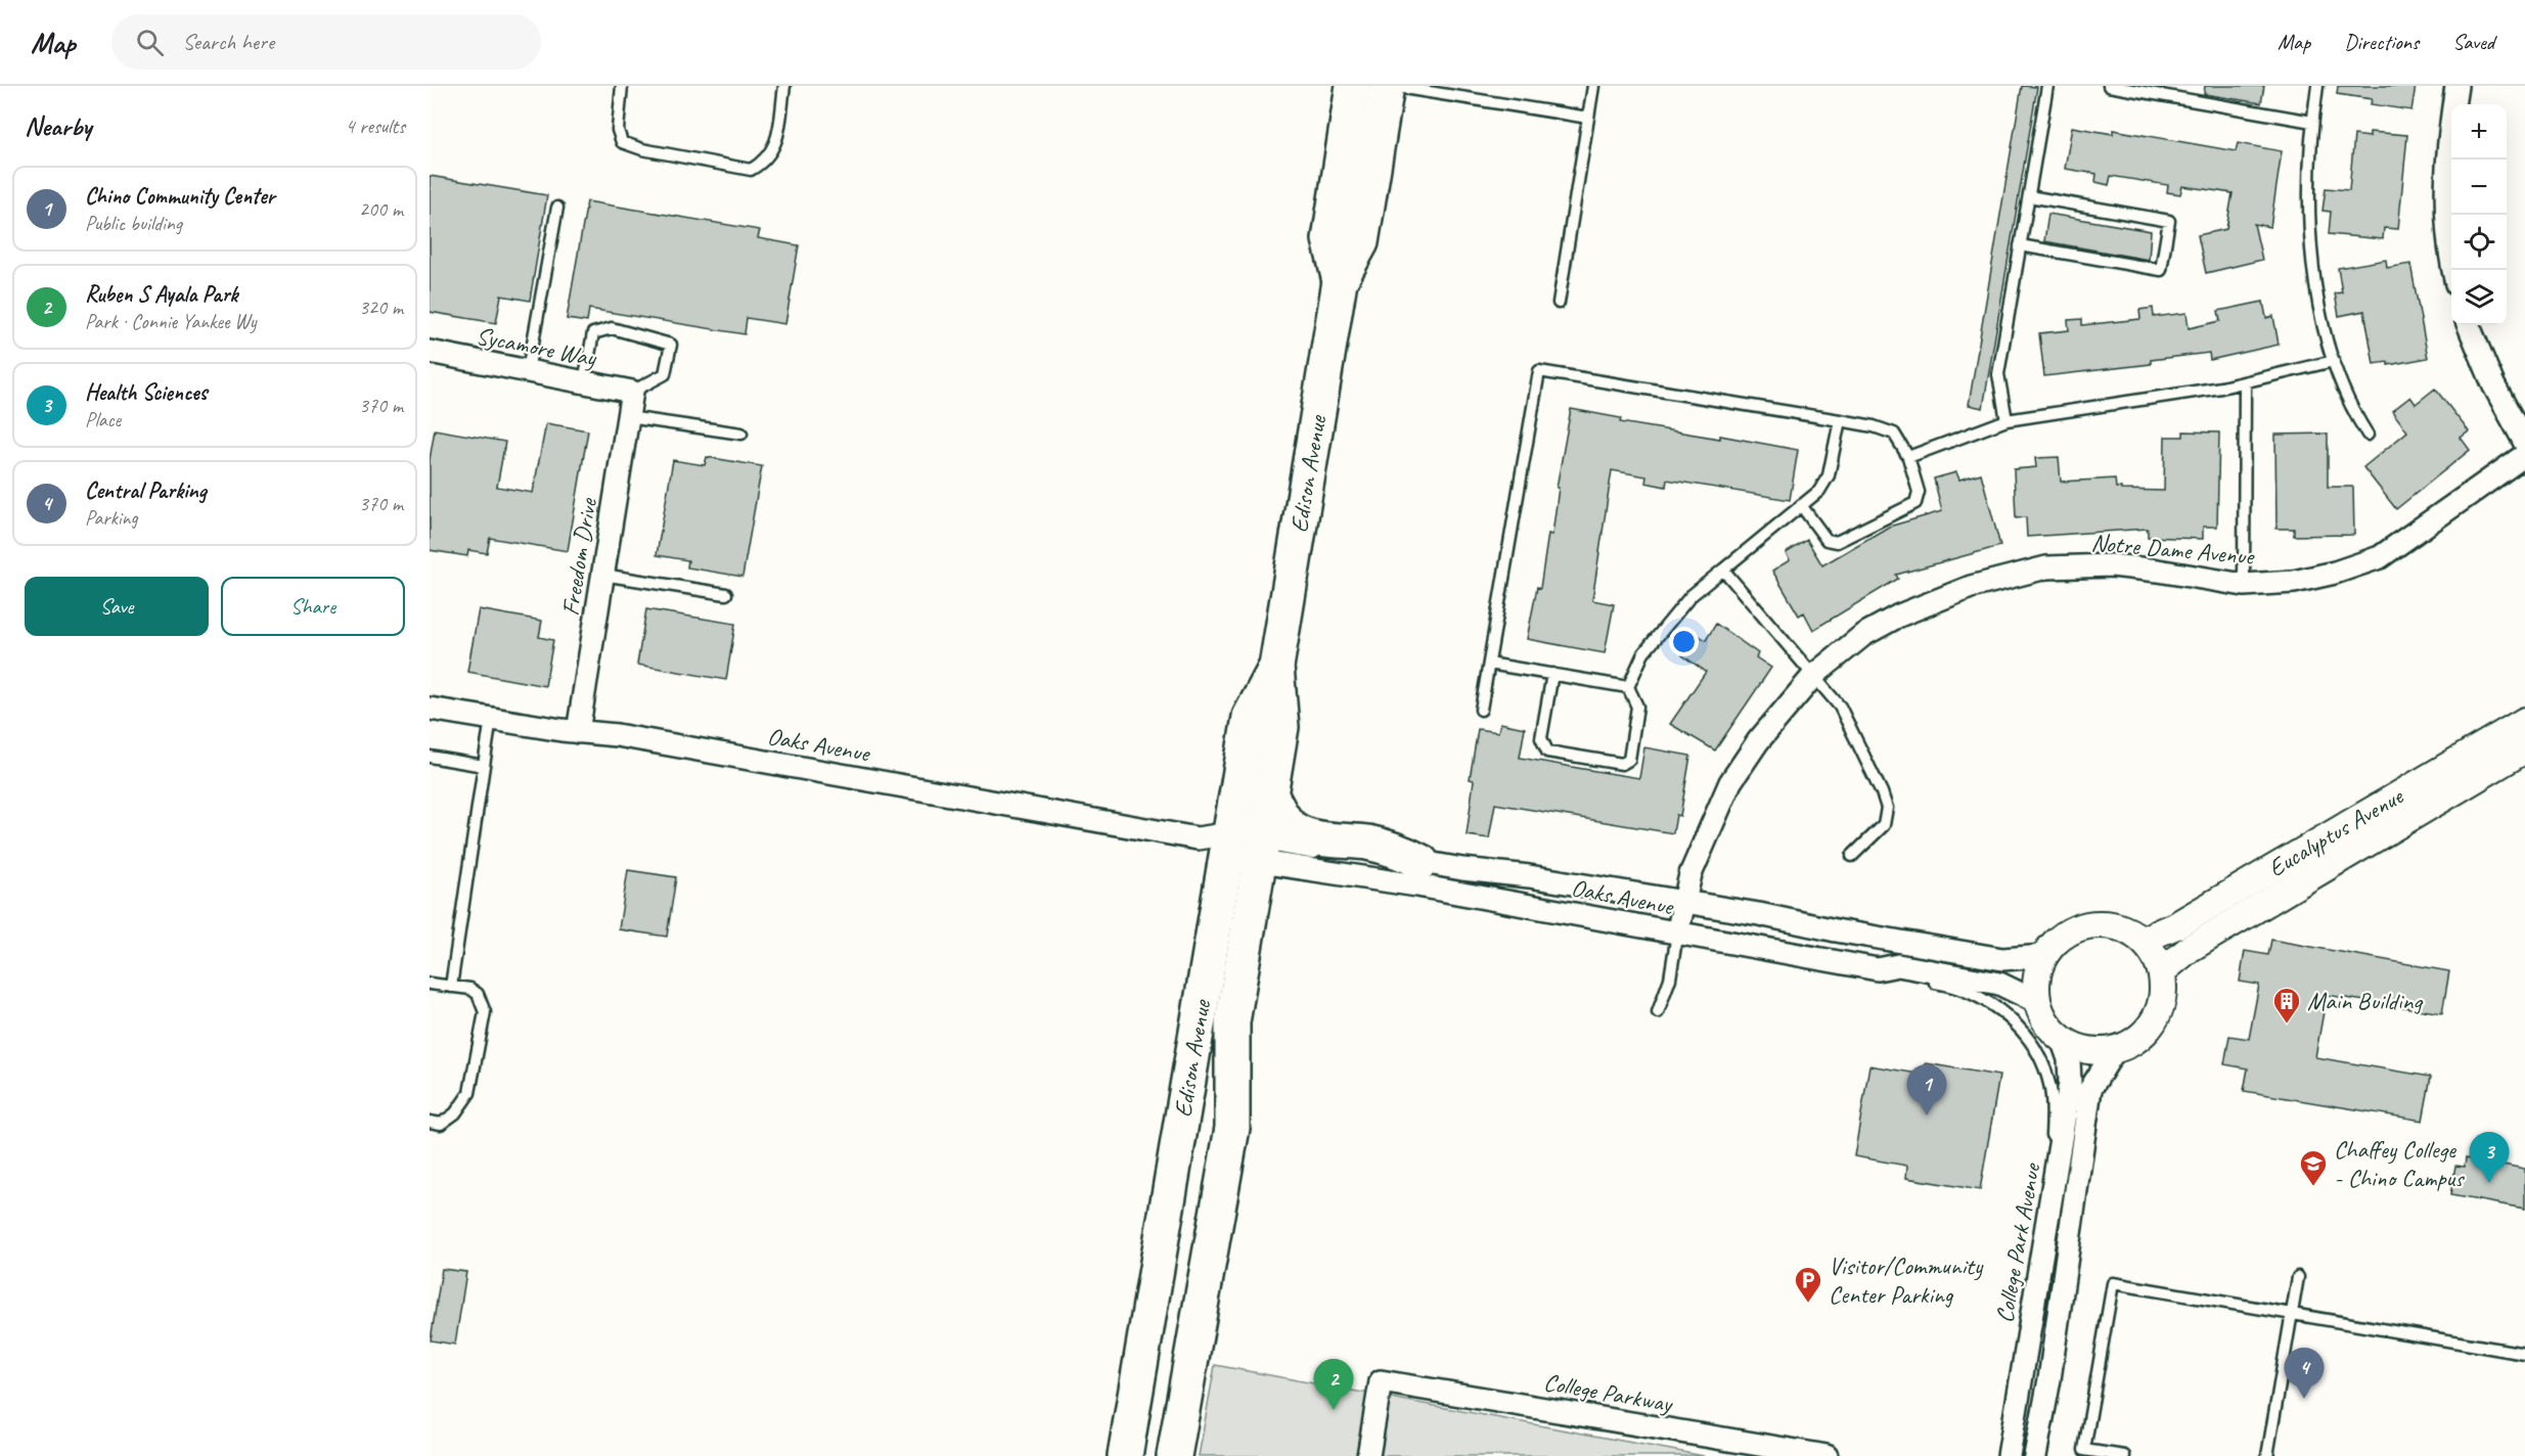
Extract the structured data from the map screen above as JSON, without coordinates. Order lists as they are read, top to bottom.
{
  "streets": {
    "main road": ["Edison Avenue"],
    "street": [
      "Sycamore Way",
      "Notre Dame Avenue",
      "Freedom Drive",
      "Oaks Avenue",
      "Eucalyptus Avenue",
      "College Park Avenue",
      "College Parkway"
    ]
  },
  "crossings": [
    ["Sycamore Way", "Freedom Drive"],
    ["Edison Avenue", "Oaks Avenue"],
    ["Notre Dame Avenue", "Oaks Avenue"],
    ["Freedom Drive", "Oaks Avenue"],
    ["Oaks Avenue", "Eucalyptus Avenue"],
    ["Oaks Avenue", "College Park Avenue"],
    ["Eucalyptus Avenue", "College Park Avenue"]
  ],
  "places": {
    "building": ["Main Building"],
    "school or university": ["Chaffey College - Chino Campus"],
    "parking": ["Visitor/Community Center Parking"]
  },
  "page": {
    "header": "Map",
    "search": "Search here",
    "nav": ["Map", "Directions", "Saved"],
    "heading": ["Nearby", "4 results"],
    "map_buttons": ["+", "−"],
    "list": [
      {
        "mark": "1",
        "name": "Chino Community Center",
        "note": "Public building",
        "value": "200 m"
      },
      {
        "mark": "2",
        "name": "Ruben S Ayala Park",
        "note": "Park · Connie Yankee Wy",
        "value": "320 m"
      },
      {
        "mark": "3",
        "name": "Health Sciences",
        "note": "Place",
        "value": "370 m"
      },
      {
        "mark": "4",
        "name": "Central Parking",
        "note": "Parking",
        "value": "370 m"
      }
    ],
    "buttons": ["Save", "Share"],
    "pins": [
      "1",
      "3",
      "4",
      "2"
    ]
  }
}
